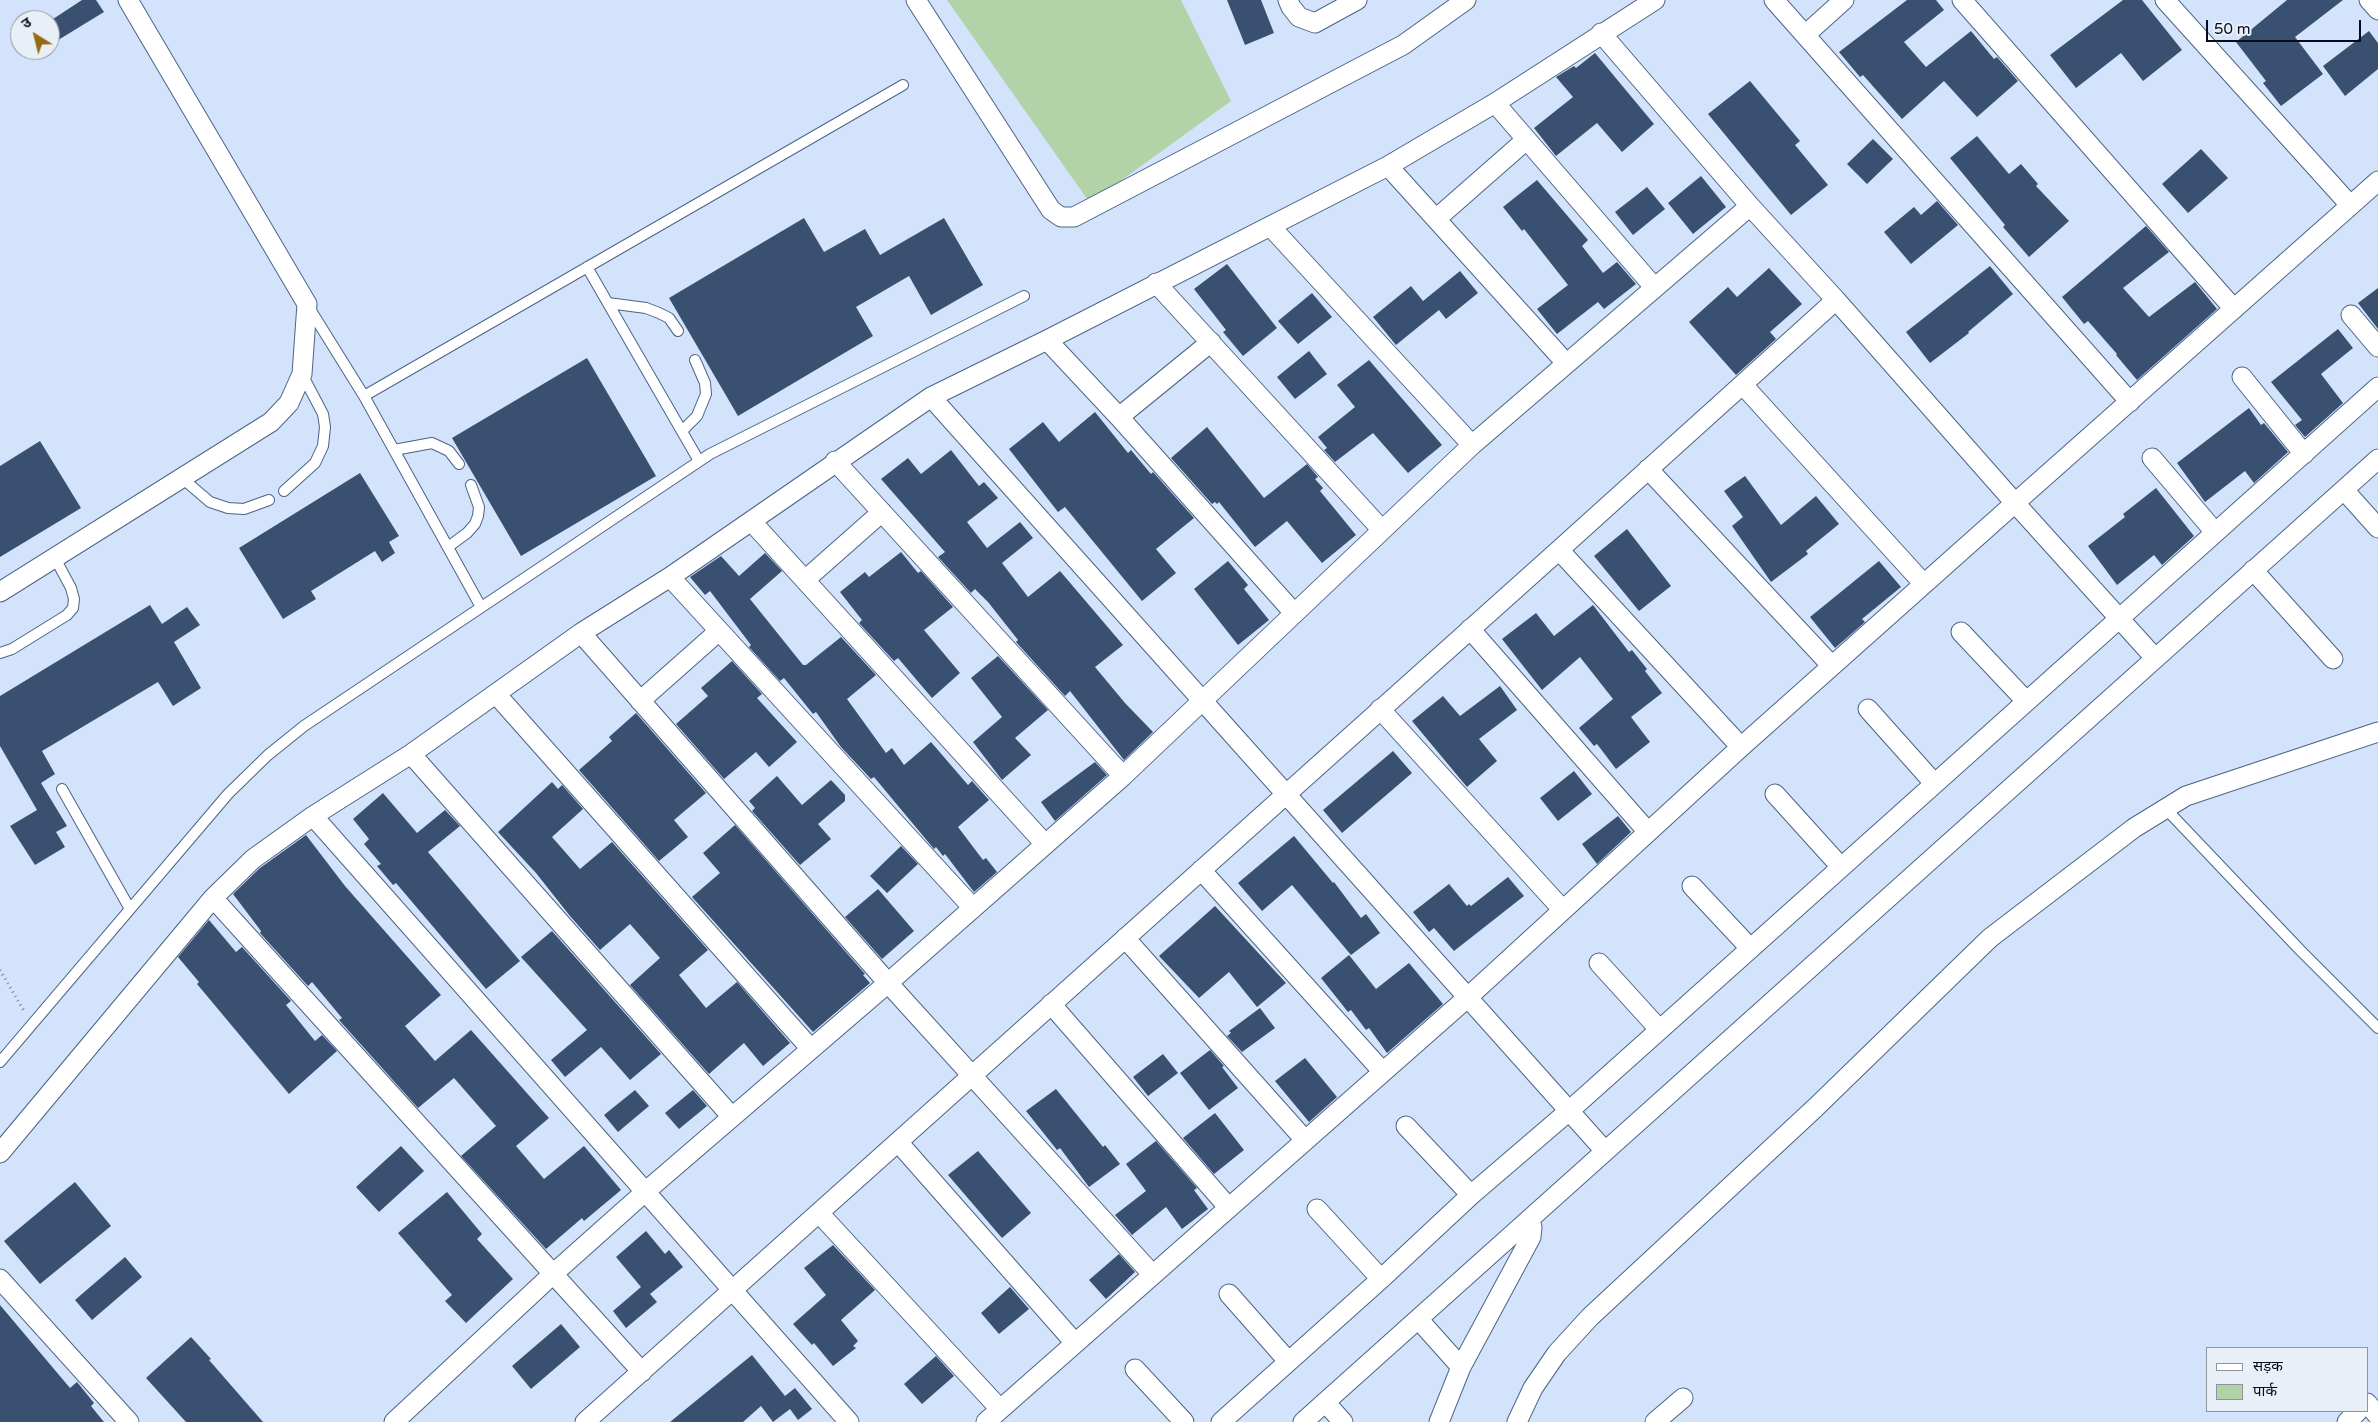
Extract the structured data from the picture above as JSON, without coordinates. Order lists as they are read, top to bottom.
{
  "legend": ["सड़क", "पार्क"],
  "scale_bar": "50 m",
  "north": "top left"
}
